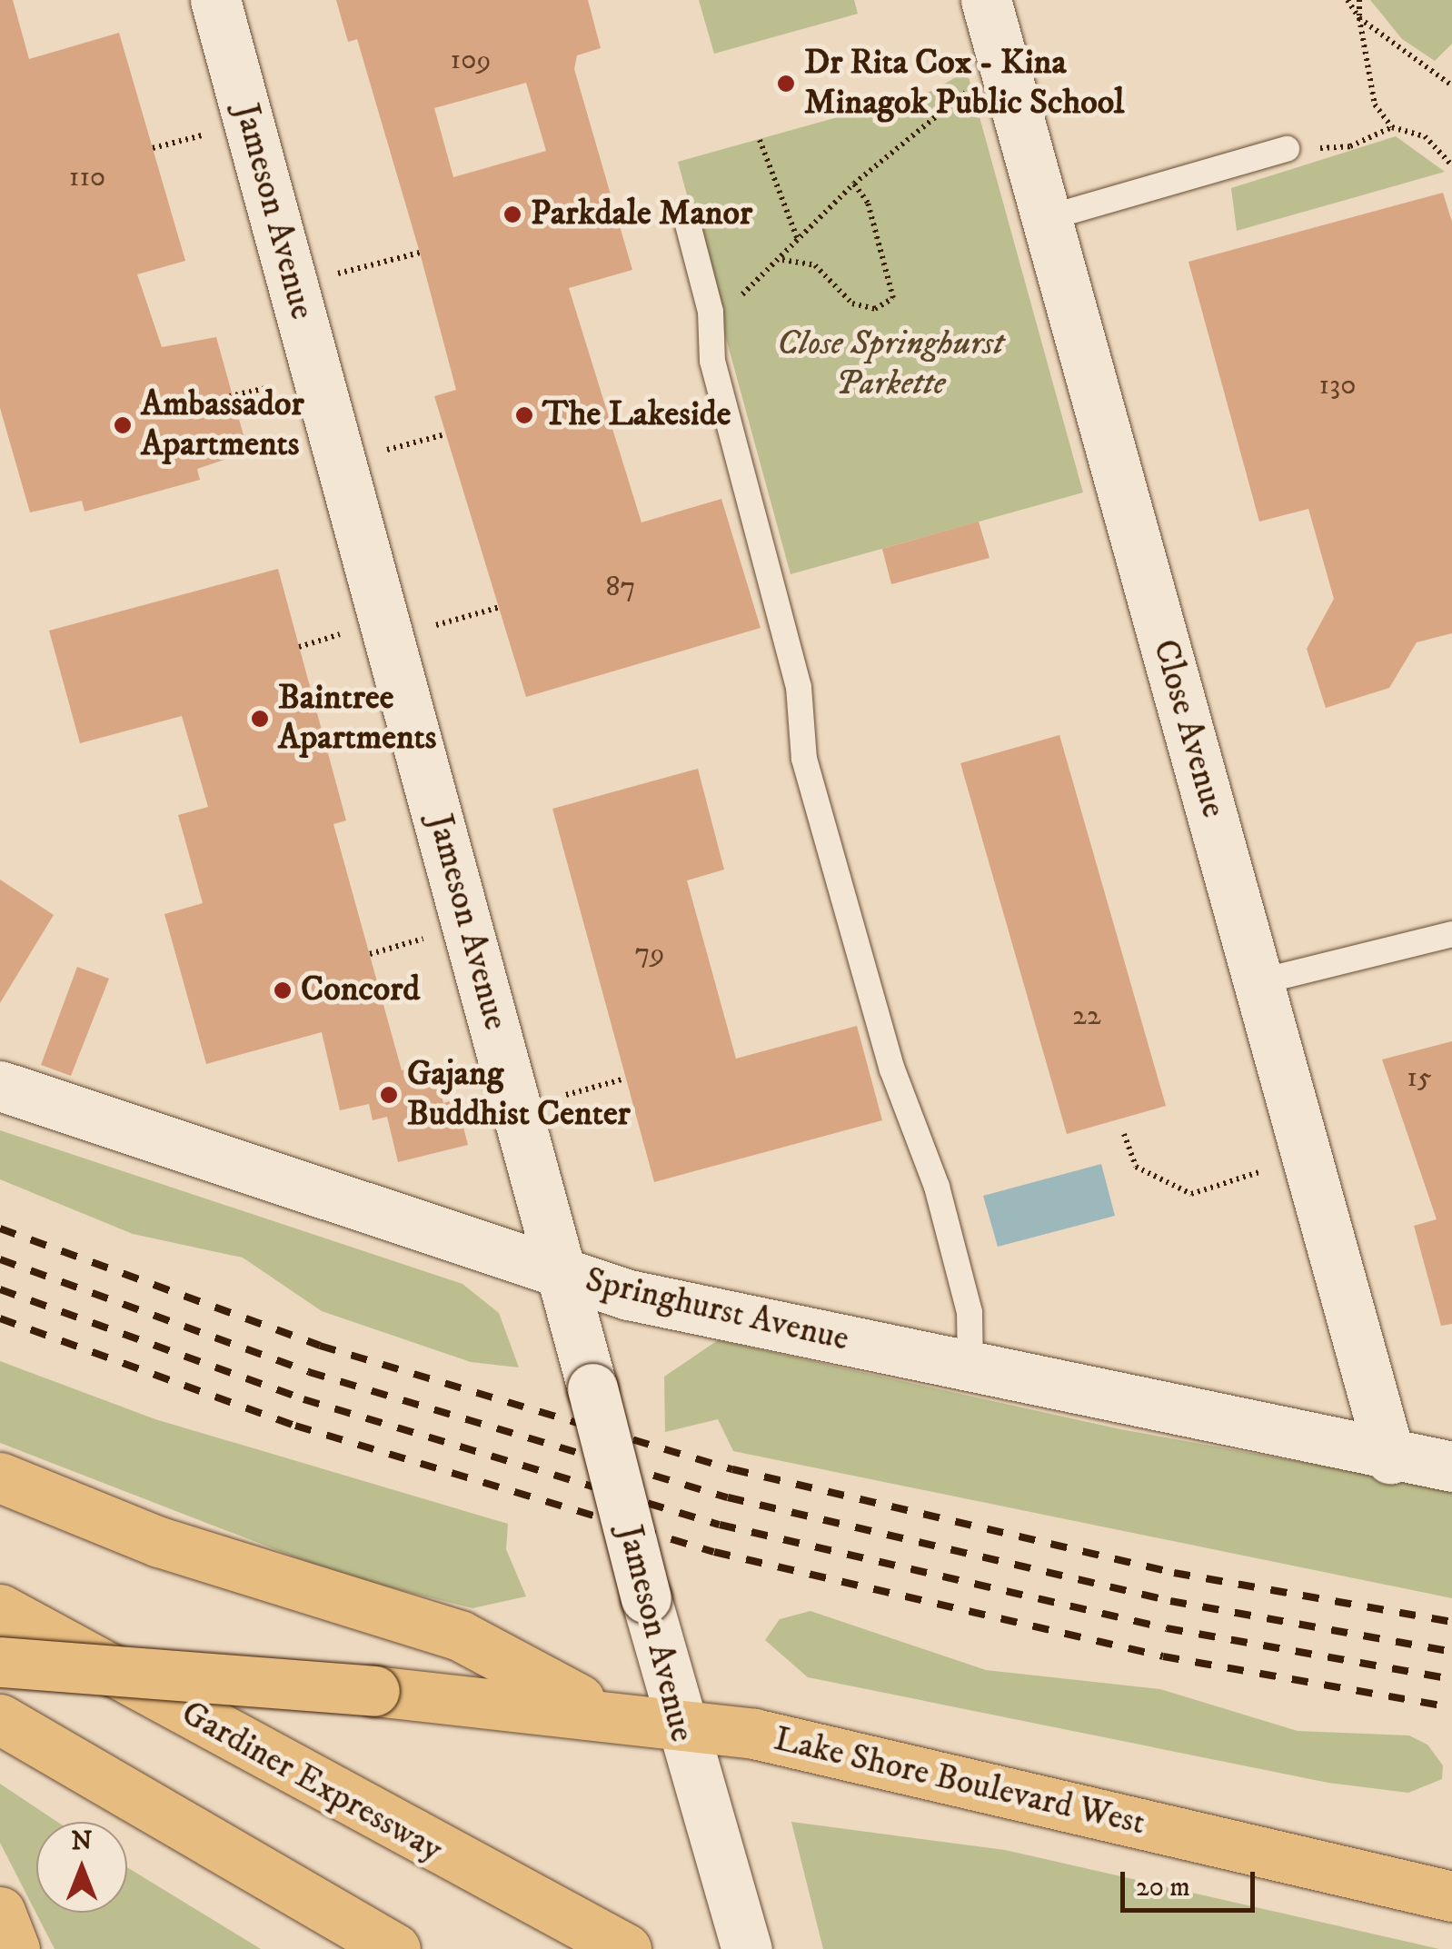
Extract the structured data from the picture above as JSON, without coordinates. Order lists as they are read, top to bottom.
{
  "streets": {
    "highway": ["Gardiner Expressway", "Lake Shore Boulevard West"],
    "street": ["Jameson Avenue", "Close Avenue", "Springhurst Avenue"]
  },
  "crossings": [
    ["Jameson Avenue", "Springhurst Avenue"],
    ["Jameson Avenue", "Lake Shore Boulevard West"],
    ["Close Avenue", "Springhurst Avenue"]
  ],
  "parks": ["Close Springhurst Parkette"],
  "places": [
    "Dr Rita Cox - Kina Minagok Public School",
    "Parkdale Manor",
    "The Lakeside",
    "Ambassador Apartments",
    "Baintree Apartments",
    "Concord",
    "Gajang Buddhist Center"
  ],
  "house_numbers": [
    "109",
    "110",
    "130",
    "87",
    "79",
    "22",
    "15"
  ],
  "scale_bar": "20 m",
  "north": "top"
}
